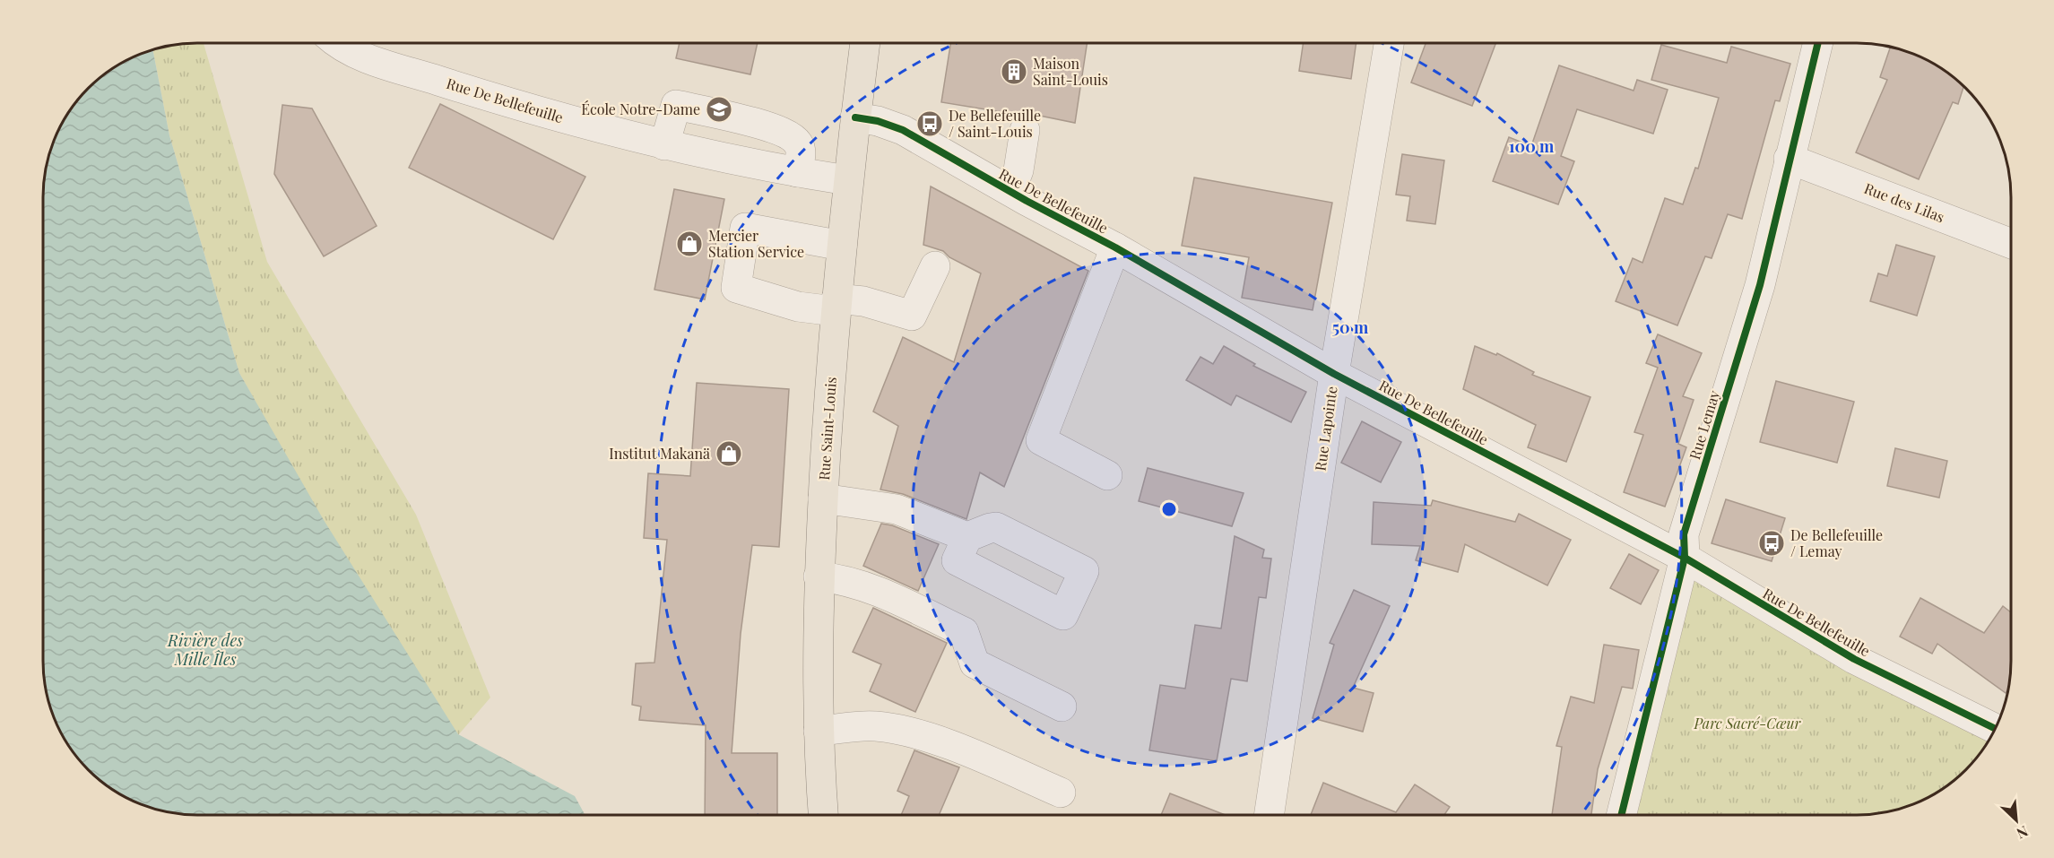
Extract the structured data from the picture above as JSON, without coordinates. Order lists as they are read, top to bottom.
{
  "streets": {
    "main road": ["Rue Saint-Louis"],
    "street": [
      "Rue De Bellefeuille",
      "Rue des Lilas",
      "Rue Lemay",
      "Rue Lapointe"
    ]
  },
  "crossings": [
    ["Rue De Bellefeuille", "Rue Lemay"],
    ["Rue De Bellefeuille", "Rue Saint-Louis"],
    ["Rue De Bellefeuille", "Rue Lapointe"],
    ["Rue des Lilas", "Rue Lemay"]
  ],
  "water": ["Rivière des Mille Îles"],
  "parks": ["Parc Sacré-Cœur"],
  "places": {
    "building": ["Maison Saint-Louis"],
    "school or university": ["École Notre-Dame"],
    "bus stop": ["De Bellefeuille / Saint-Louis", "De Bellefeuille / Lemay"],
    "shop": ["Mercier Station Service", "Institut Makanä"]
  },
  "north": "bottom right",
  "rings": ["100 m", "50 m"]
}
